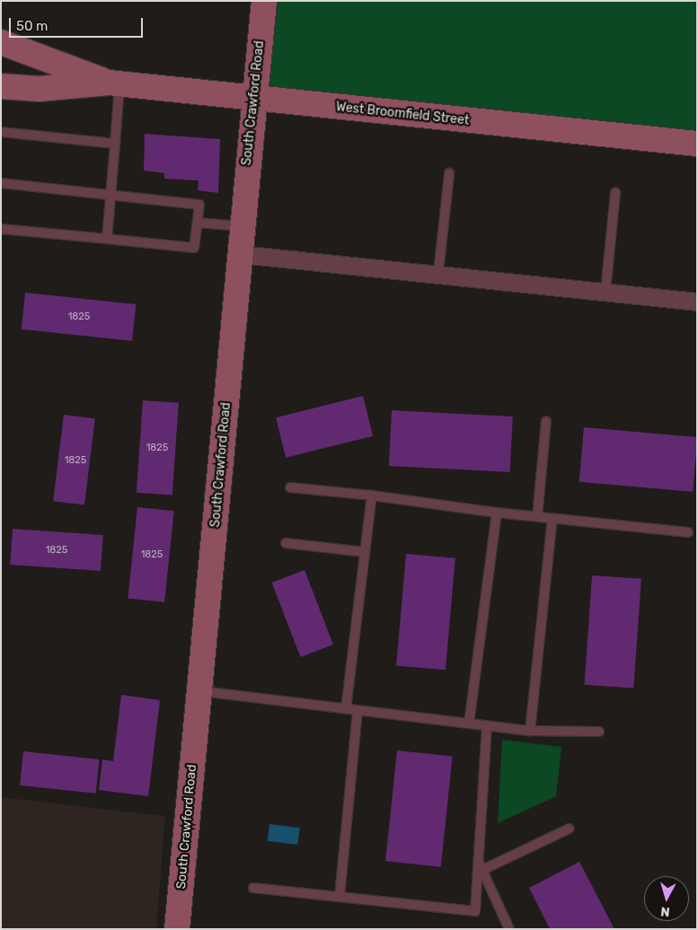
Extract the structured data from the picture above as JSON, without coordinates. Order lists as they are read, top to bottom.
{
  "streets": {
    "street": ["South Crawford Road", "West Broomfield Street"]
  },
  "crossings": [
    ["South Crawford Road", "West Broomfield Street"]
  ],
  "house_numbers": [
    "1825",
    "1825",
    "1825",
    "1825",
    "1825"
  ],
  "scale_bar": "50 m",
  "north": "bottom"
}
